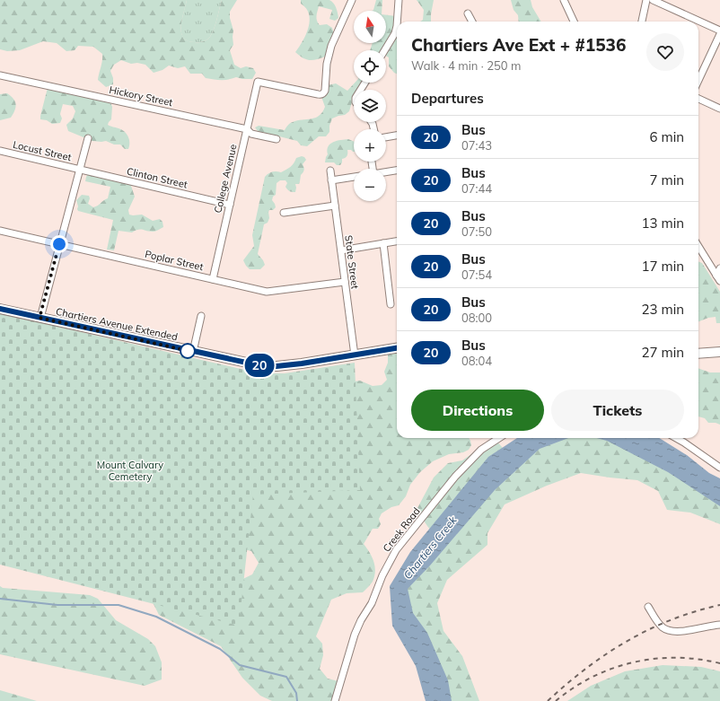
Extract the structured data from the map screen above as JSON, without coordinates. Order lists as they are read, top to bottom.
{
  "streets": {
    "street": [
      "Hickory Street",
      "Locust Street",
      "Clinton Street",
      "College Avenue",
      "Poplar Street",
      "State Street",
      "Chartiers Avenue Extended",
      "Creek Road"
    ]
  },
  "crossings": [
    ["Hickory Street", "College Avenue"],
    ["Locust Street", "Clinton Street"],
    ["Clinton Street", "College Avenue"],
    ["College Avenue", "Poplar Street"],
    ["Poplar Street", "State Street"],
    ["State Street", "Chartiers Avenue Extended"]
  ],
  "water": ["Chartiers Creek"],
  "parks": ["Mount Calvary Cemetery"],
  "lines": ["bus line 20"],
  "north": "top",
  "page": {
    "on_map": "20",
    "map_buttons": ["+", "−"],
    "heading": [
      ["Chartiers Ave Ext + #1536", "Walk · 4 min · 250 m"],
      "Departures"
    ],
    "list": [
      {
        "mark": "20",
        "name": "Bus",
        "note": "07:43",
        "value": "6 min"
      },
      {
        "mark": "20",
        "name": "Bus",
        "note": "07:44",
        "value": "7 min"
      },
      {
        "mark": "20",
        "name": "Bus",
        "note": "07:50",
        "value": "13 min"
      },
      {
        "mark": "20",
        "name": "Bus",
        "note": "07:54",
        "value": "17 min"
      },
      {
        "mark": "20",
        "name": "Bus",
        "note": "08:00",
        "value": "23 min"
      },
      {
        "mark": "20",
        "name": "Bus",
        "note": "08:04",
        "value": "27 min"
      }
    ],
    "buttons": ["Directions", "Tickets"]
  }
}
